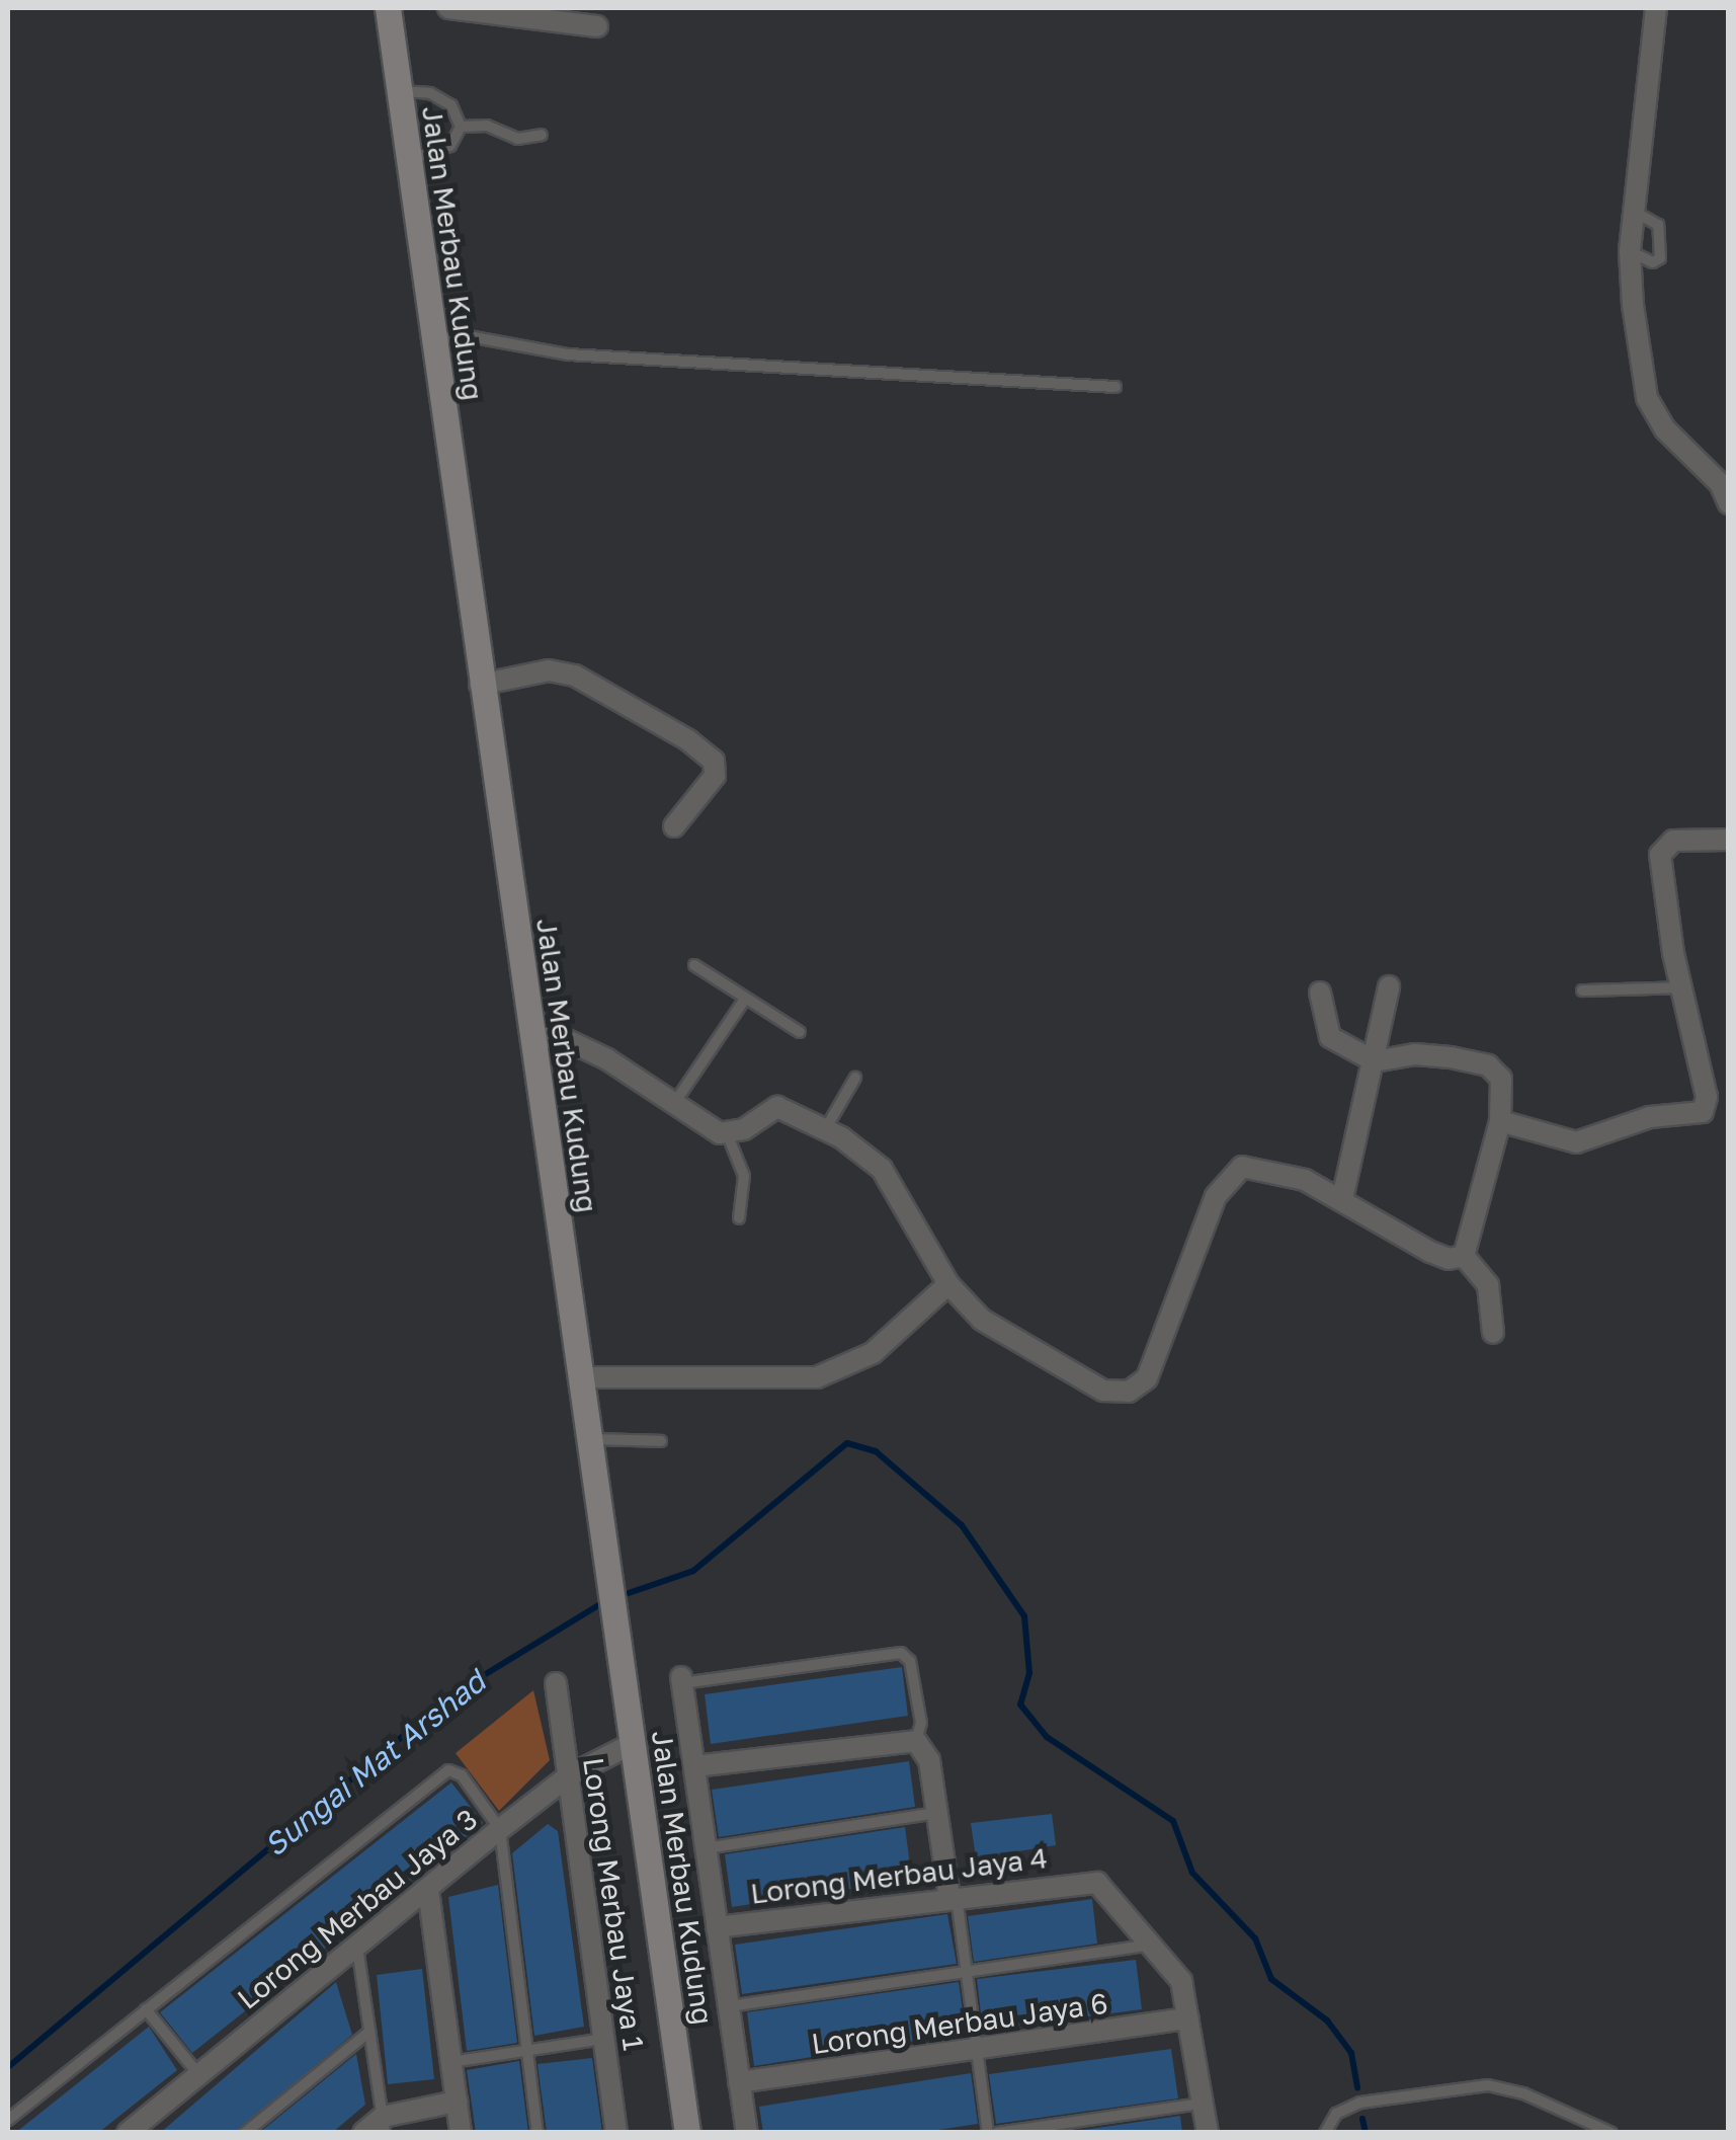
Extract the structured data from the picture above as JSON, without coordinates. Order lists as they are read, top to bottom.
{
  "streets": {
    "main road": ["Jalan Merbau Kudung"],
    "street": [
      "Lorong Merbau Jaya 4",
      "Lorong Merbau Jaya 1",
      "Lorong Merbau Jaya 3",
      "Lorong Merbau Jaya 6"
    ]
  },
  "crossings": [
    ["Jalan Merbau Kudung", "Lorong Merbau Jaya 3"],
    ["Lorong Merbau Jaya 1", "Lorong Merbau Jaya 3"]
  ],
  "water": ["Sungai Mat Arshad"]
}
